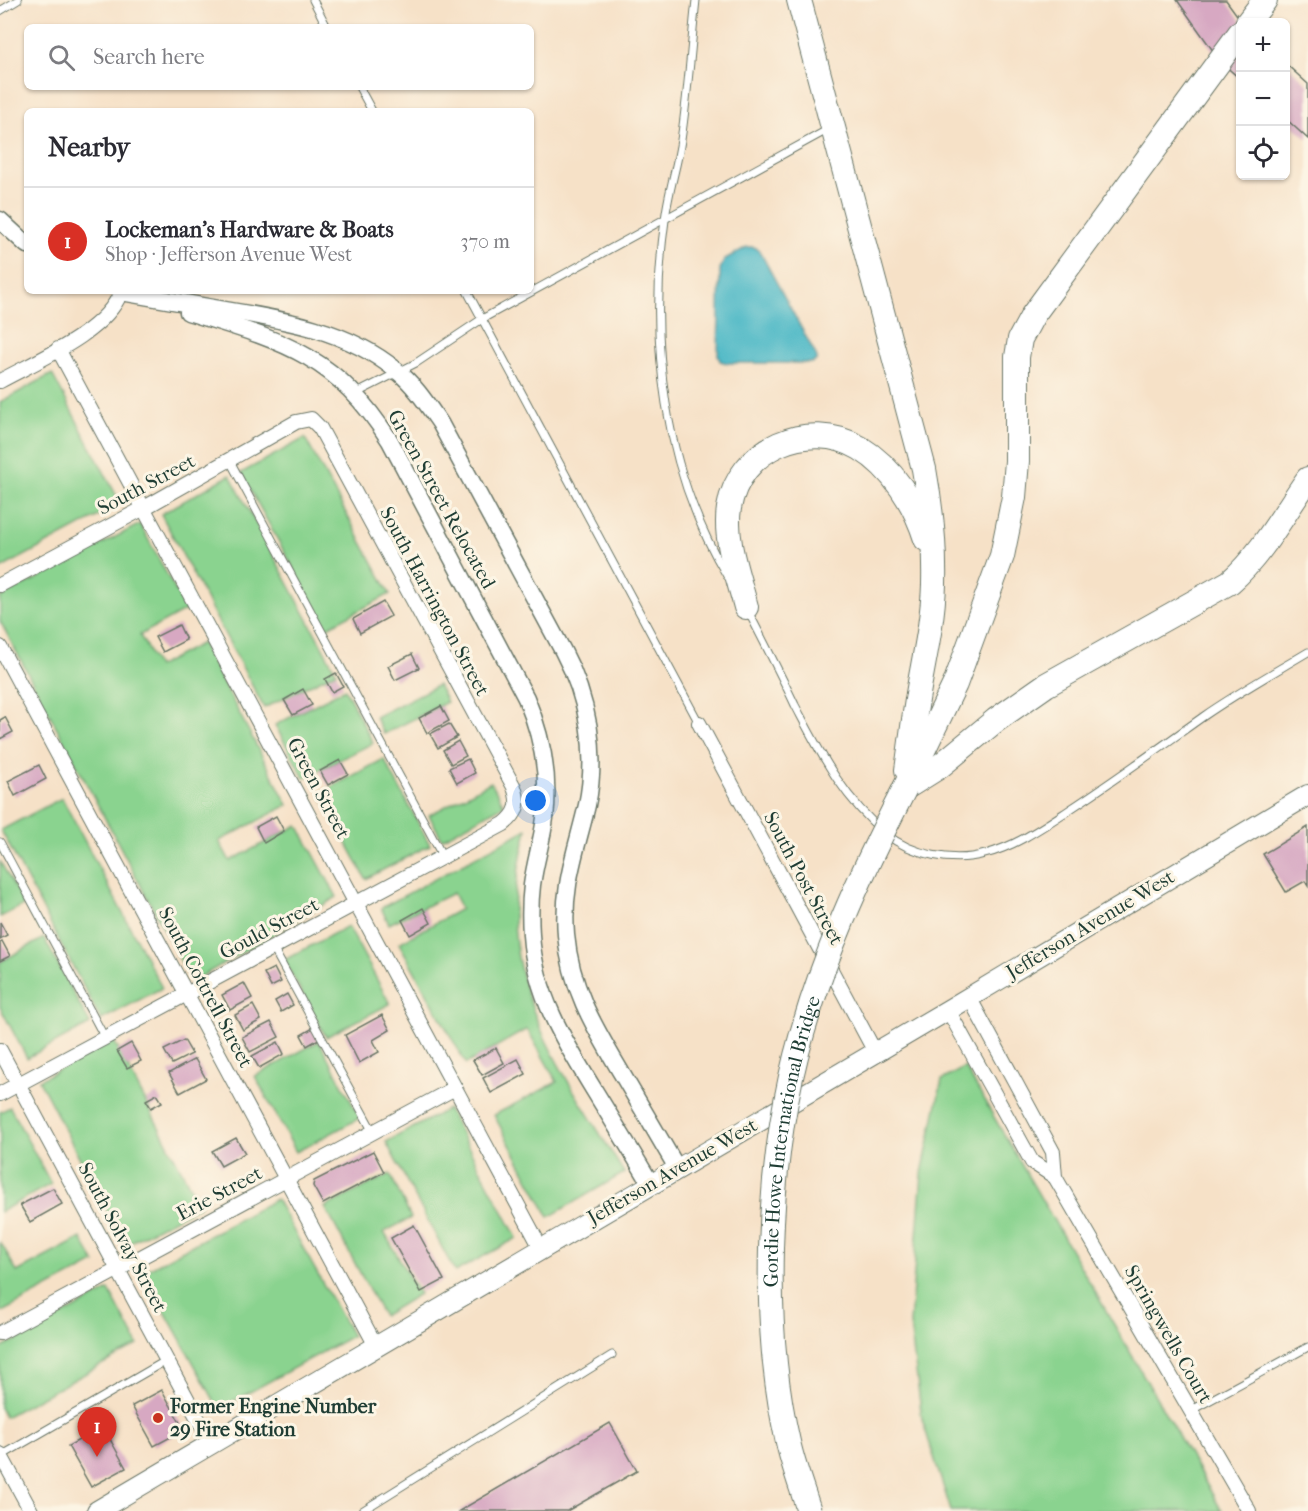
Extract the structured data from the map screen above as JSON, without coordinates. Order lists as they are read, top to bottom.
{
  "streets": {
    "highway": ["Gordie Howe International Bridge"],
    "main road": ["Jefferson Avenue West"],
    "street": [
      "South Street",
      "Green Street Relocated",
      "South Harrington Street",
      "Green Street",
      "South Post Street",
      "Gould Street",
      "South Cottrell Street",
      "Erie Street",
      "South Solvay Street",
      "Springwells Court"
    ]
  },
  "crossings": [
    ["South Street", "South Harrington Street"],
    ["South Street", "Green Street"],
    ["Green Street Relocated", "Jefferson Avenue West"],
    ["South Harrington Street", "Gould Street"],
    ["Green Street", "Jefferson Avenue West"],
    ["Green Street", "Gould Street"],
    ["Green Street", "Erie Street"],
    ["South Post Street", "Jefferson Avenue West"],
    ["Jefferson Avenue West", "South Cottrell Street"],
    ["Jefferson Avenue West", "South Solvay Street"],
    ["Jefferson Avenue West", "Springwells Court"],
    ["Gould Street", "South Cottrell Street"],
    ["Gould Street", "South Solvay Street"],
    ["South Cottrell Street", "Erie Street"],
    ["Erie Street", "South Solvay Street"]
  ],
  "places": ["Former Engine Number 29 Fire Station"],
  "page": {
    "map_buttons": ["+", "−"],
    "search": "Search here",
    "heading": "Nearby",
    "list": [
      {
        "mark": "1",
        "name": "Lockeman's Hardware & Boats",
        "note": "Shop · Jefferson Avenue West",
        "value": "370 m"
      }
    ],
    "pins": "1"
  }
}
